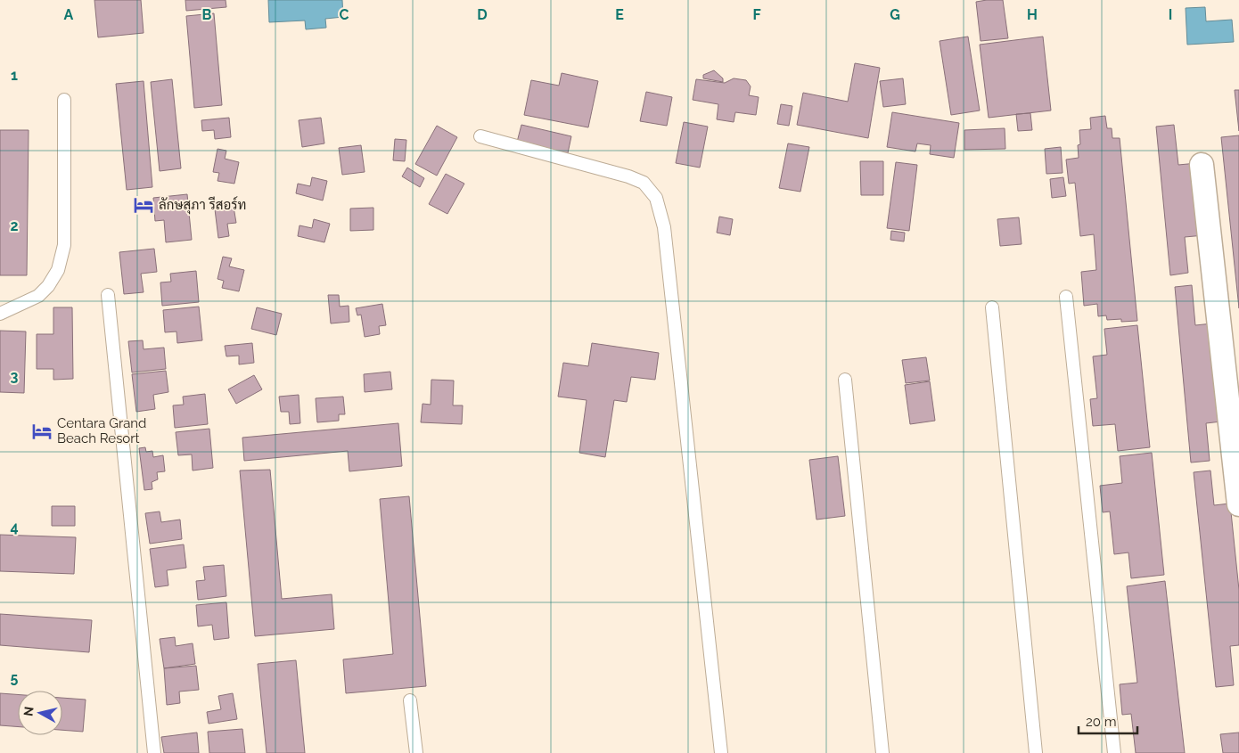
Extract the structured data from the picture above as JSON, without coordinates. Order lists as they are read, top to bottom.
{
  "places": {
    "hotel": ["ลักษสุภา รีสอร์ท", "Centara Grand Beach Resort"]
  },
  "scale_bar": "20 m",
  "north": "left",
  "grid": {
    "columns": [
      "A",
      "B",
      "C",
      "D",
      "E",
      "F",
      "G",
      "H",
      "I"
    ],
    "rows": [
      "1",
      "2",
      "3",
      "4",
      "5"
    ]
  }
}
